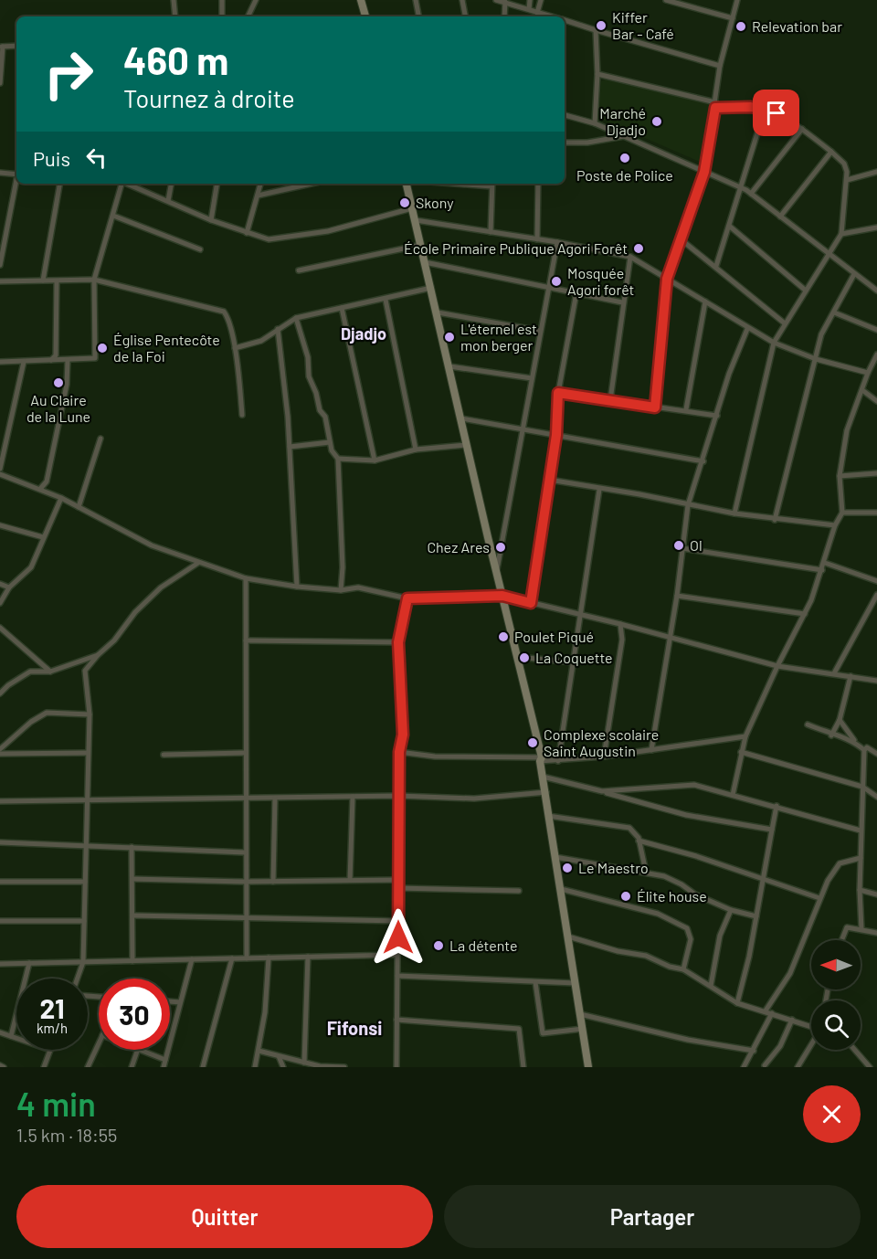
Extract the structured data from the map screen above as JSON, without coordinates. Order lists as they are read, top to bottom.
{
  "districts": ["Djadjo", "Fifonsi"],
  "places": [
    "Kiffer Bar - Café",
    "Relevation bar",
    "Marché Djadjo",
    "Poste de Police",
    "Skony",
    "École Primaire Publique Agori Forêt",
    "Mosquée Agori forêt",
    "L'éternel est mon berger",
    "Église Pentecôte de la Foi",
    "Au Claire de la Lune",
    "Ol",
    "Chez Ares",
    "Poulet Piqué",
    "La Coquette",
    "Complexe scolaire Saint Augustin",
    "Le Maestro",
    "Élite house",
    "La détente"
  ],
  "north": "left",
  "page": {
    "turn": ["460 m", "Tournez à droite"],
    "then": "Puis",
    "speed": "21 km/h",
    "limit": "30",
    "heading": ["4 min", "1.5 km · 18:55"],
    "buttons": ["Quitter", "Partager"]
  }
}
